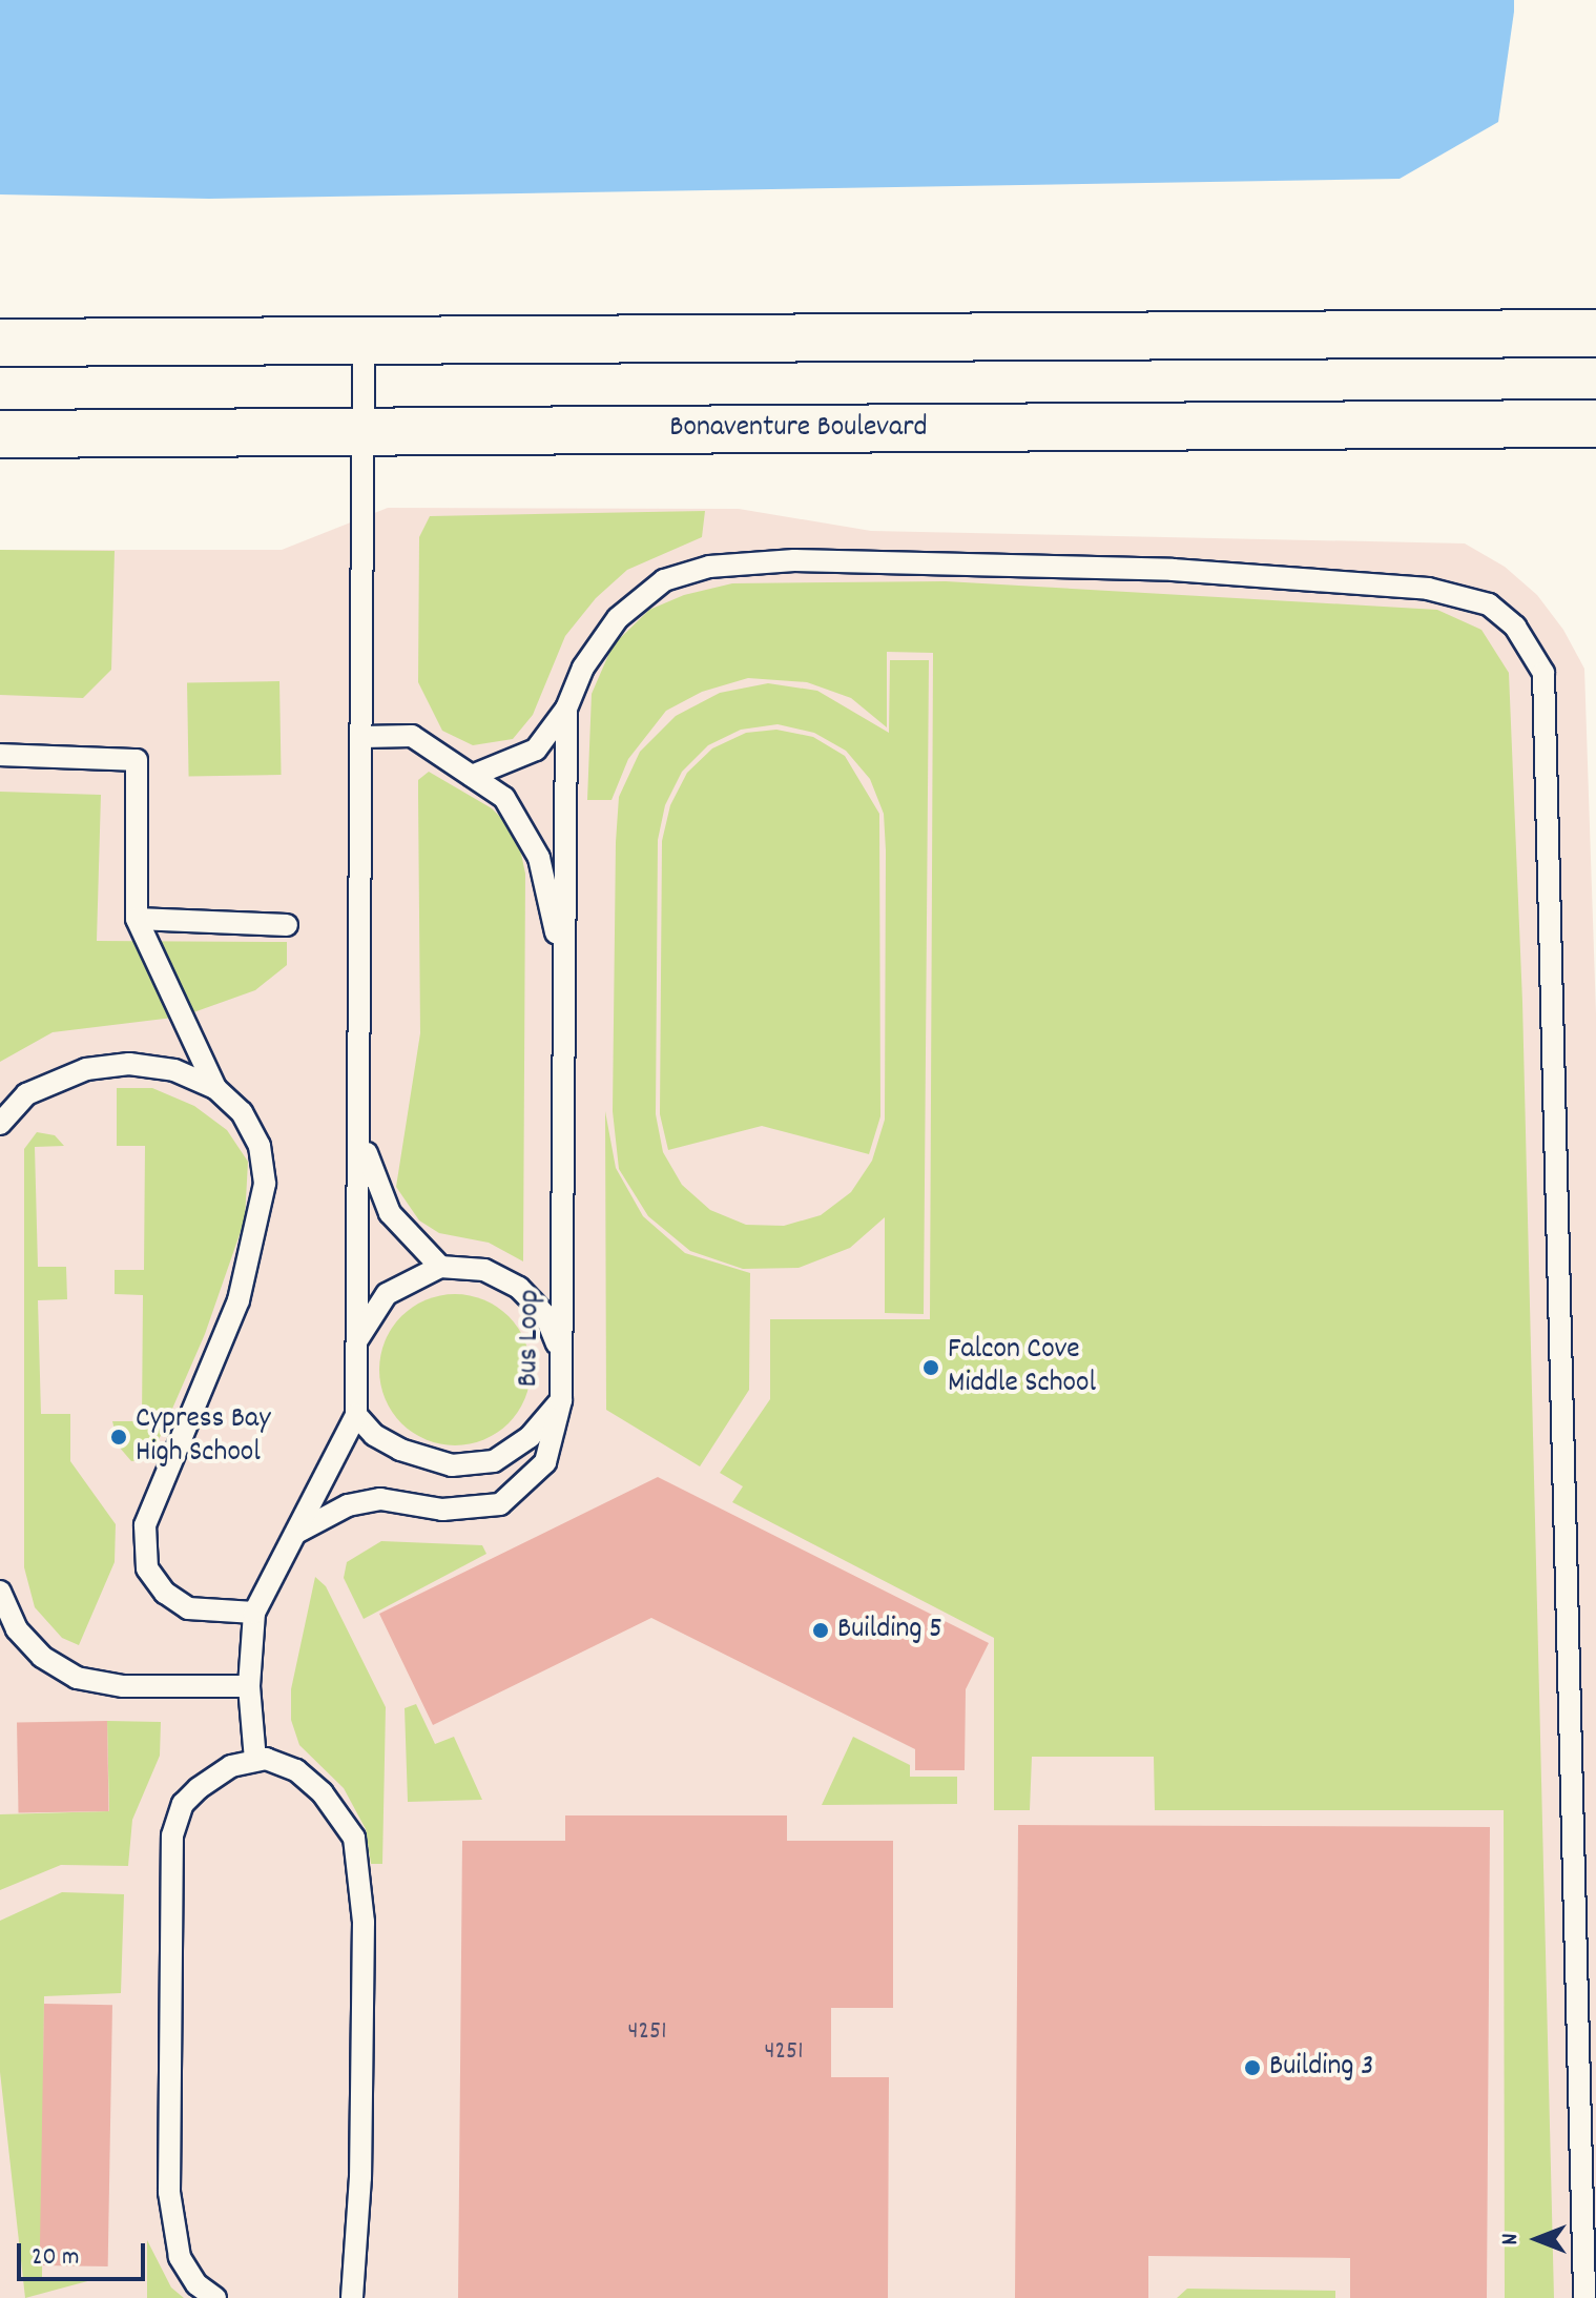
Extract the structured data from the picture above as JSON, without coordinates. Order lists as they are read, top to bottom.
{
  "streets": {
    "main road": ["Bonaventure Boulevard"],
    "lane": ["Bus Loop"]
  },
  "places": [
    "Falcon Cove Middle School",
    "Cypress Bay High School",
    "Building 5",
    "Building 3"
  ],
  "house_numbers": ["4251", "4251"],
  "scale_bar": "20 m",
  "north": "left"
}
